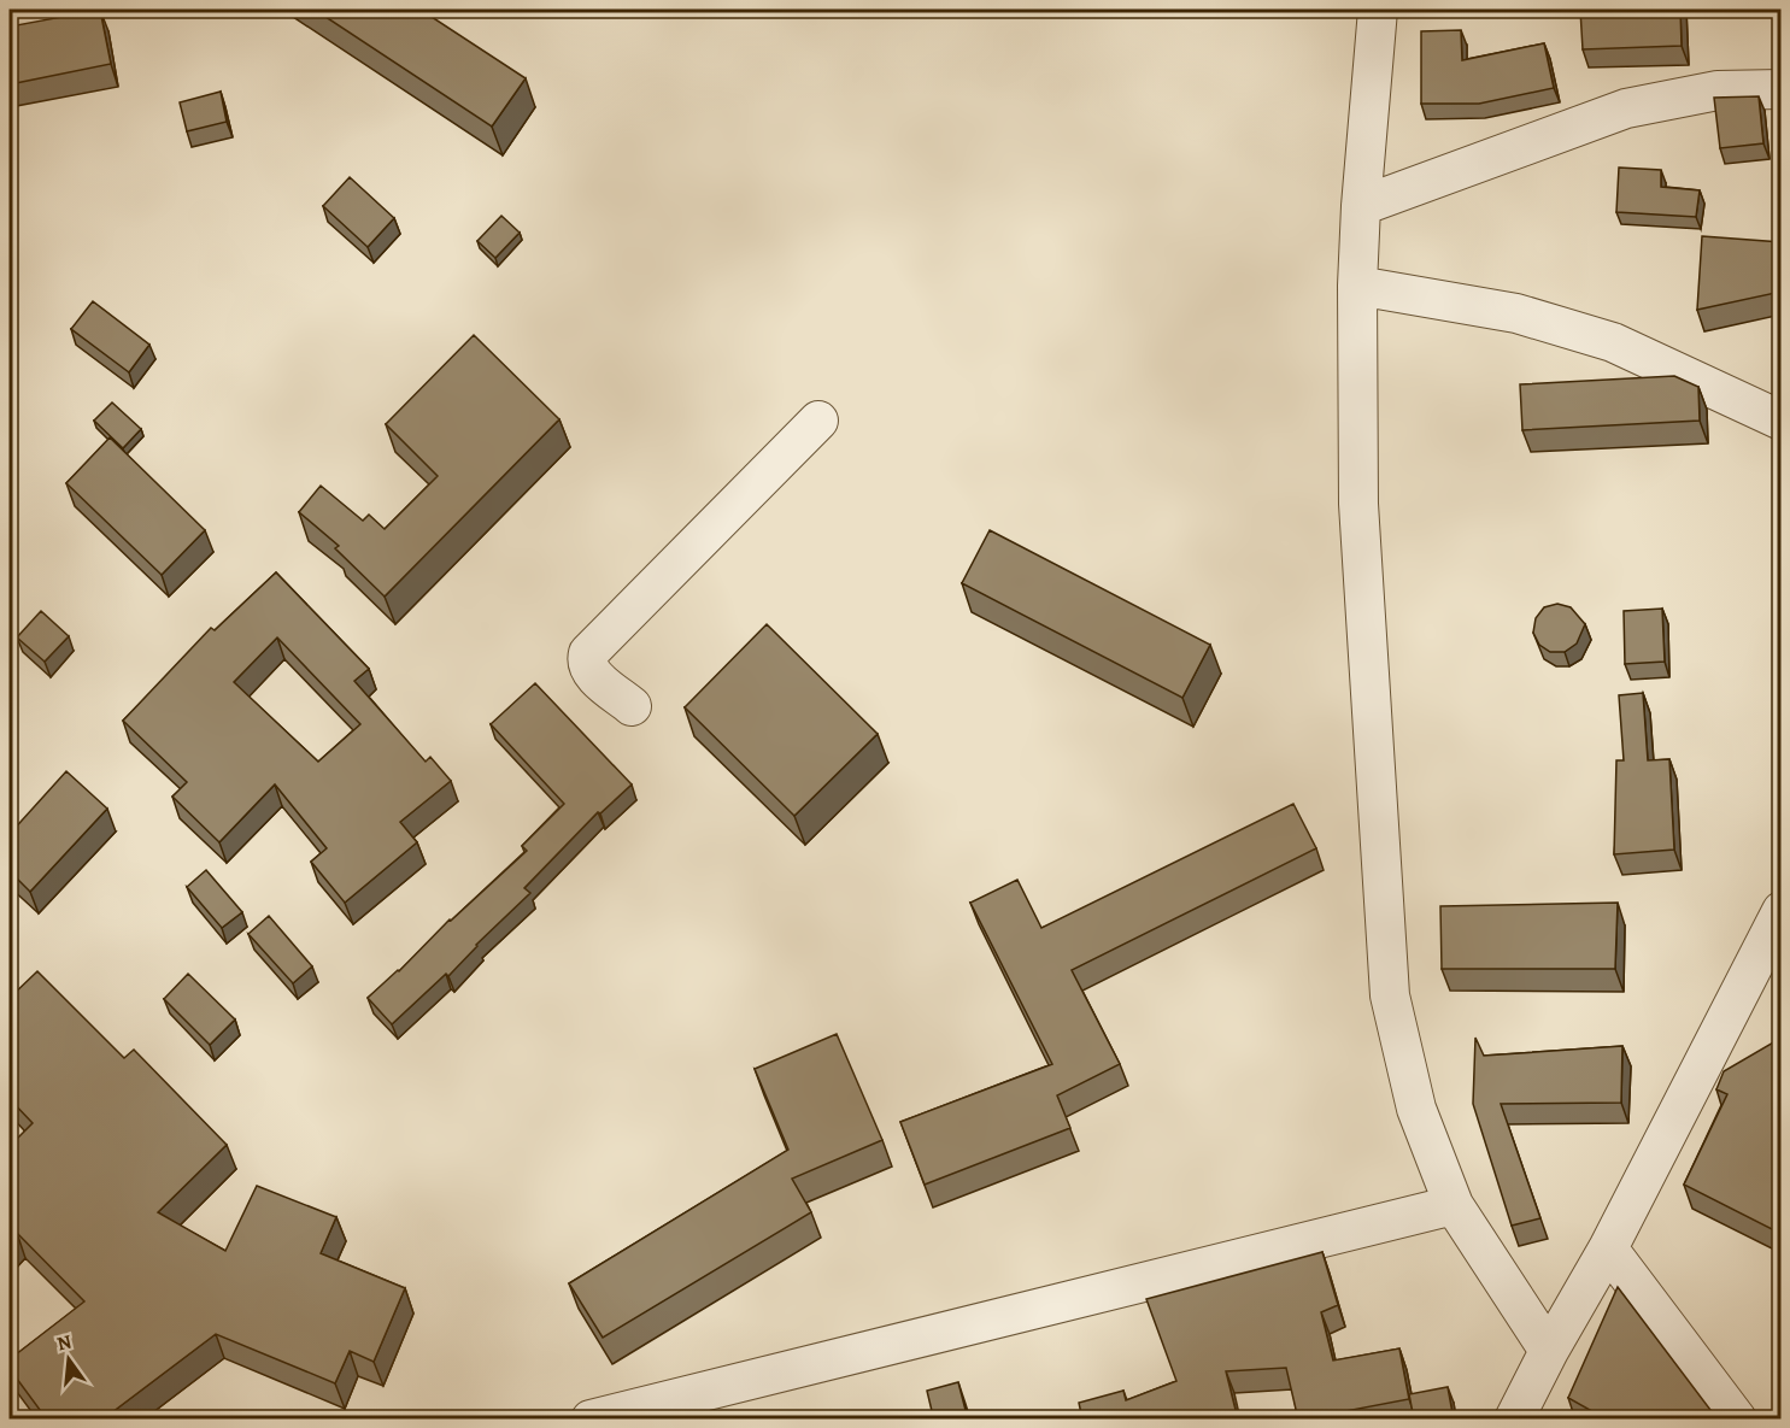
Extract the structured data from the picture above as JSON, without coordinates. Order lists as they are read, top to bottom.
{
  "north": "top"
}
